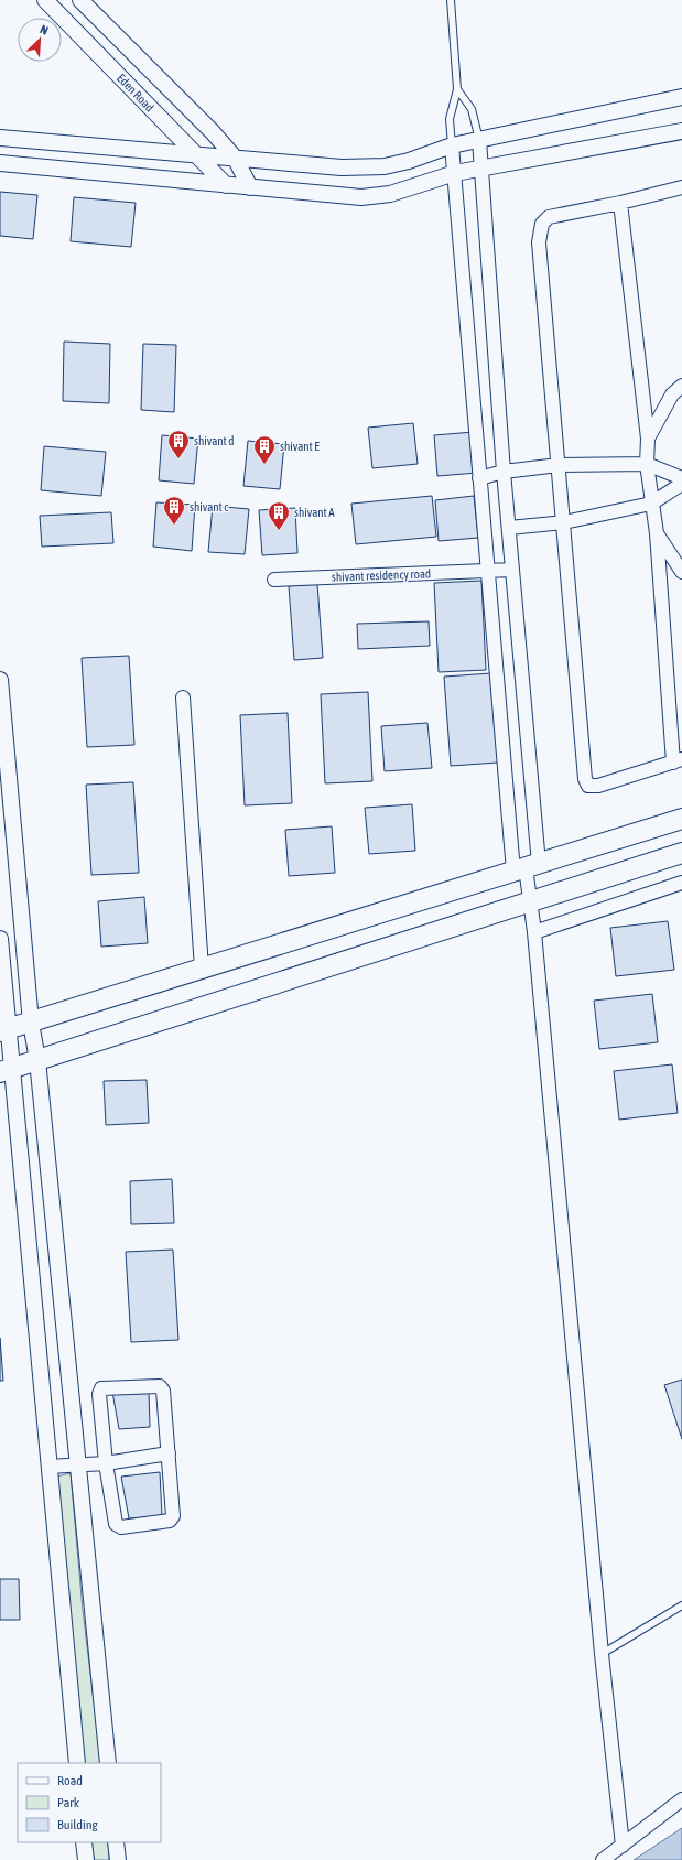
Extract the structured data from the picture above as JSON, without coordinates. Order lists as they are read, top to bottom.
{
  "streets": {
    "street": ["Eden Road", "shivant residency road"]
  },
  "places": {
    "building": [
      "shivant d",
      "shivant E",
      "shivant c",
      "shivant A"
    ]
  },
  "legend": ["Road", "Park", "Building"],
  "north": "top right"
}
